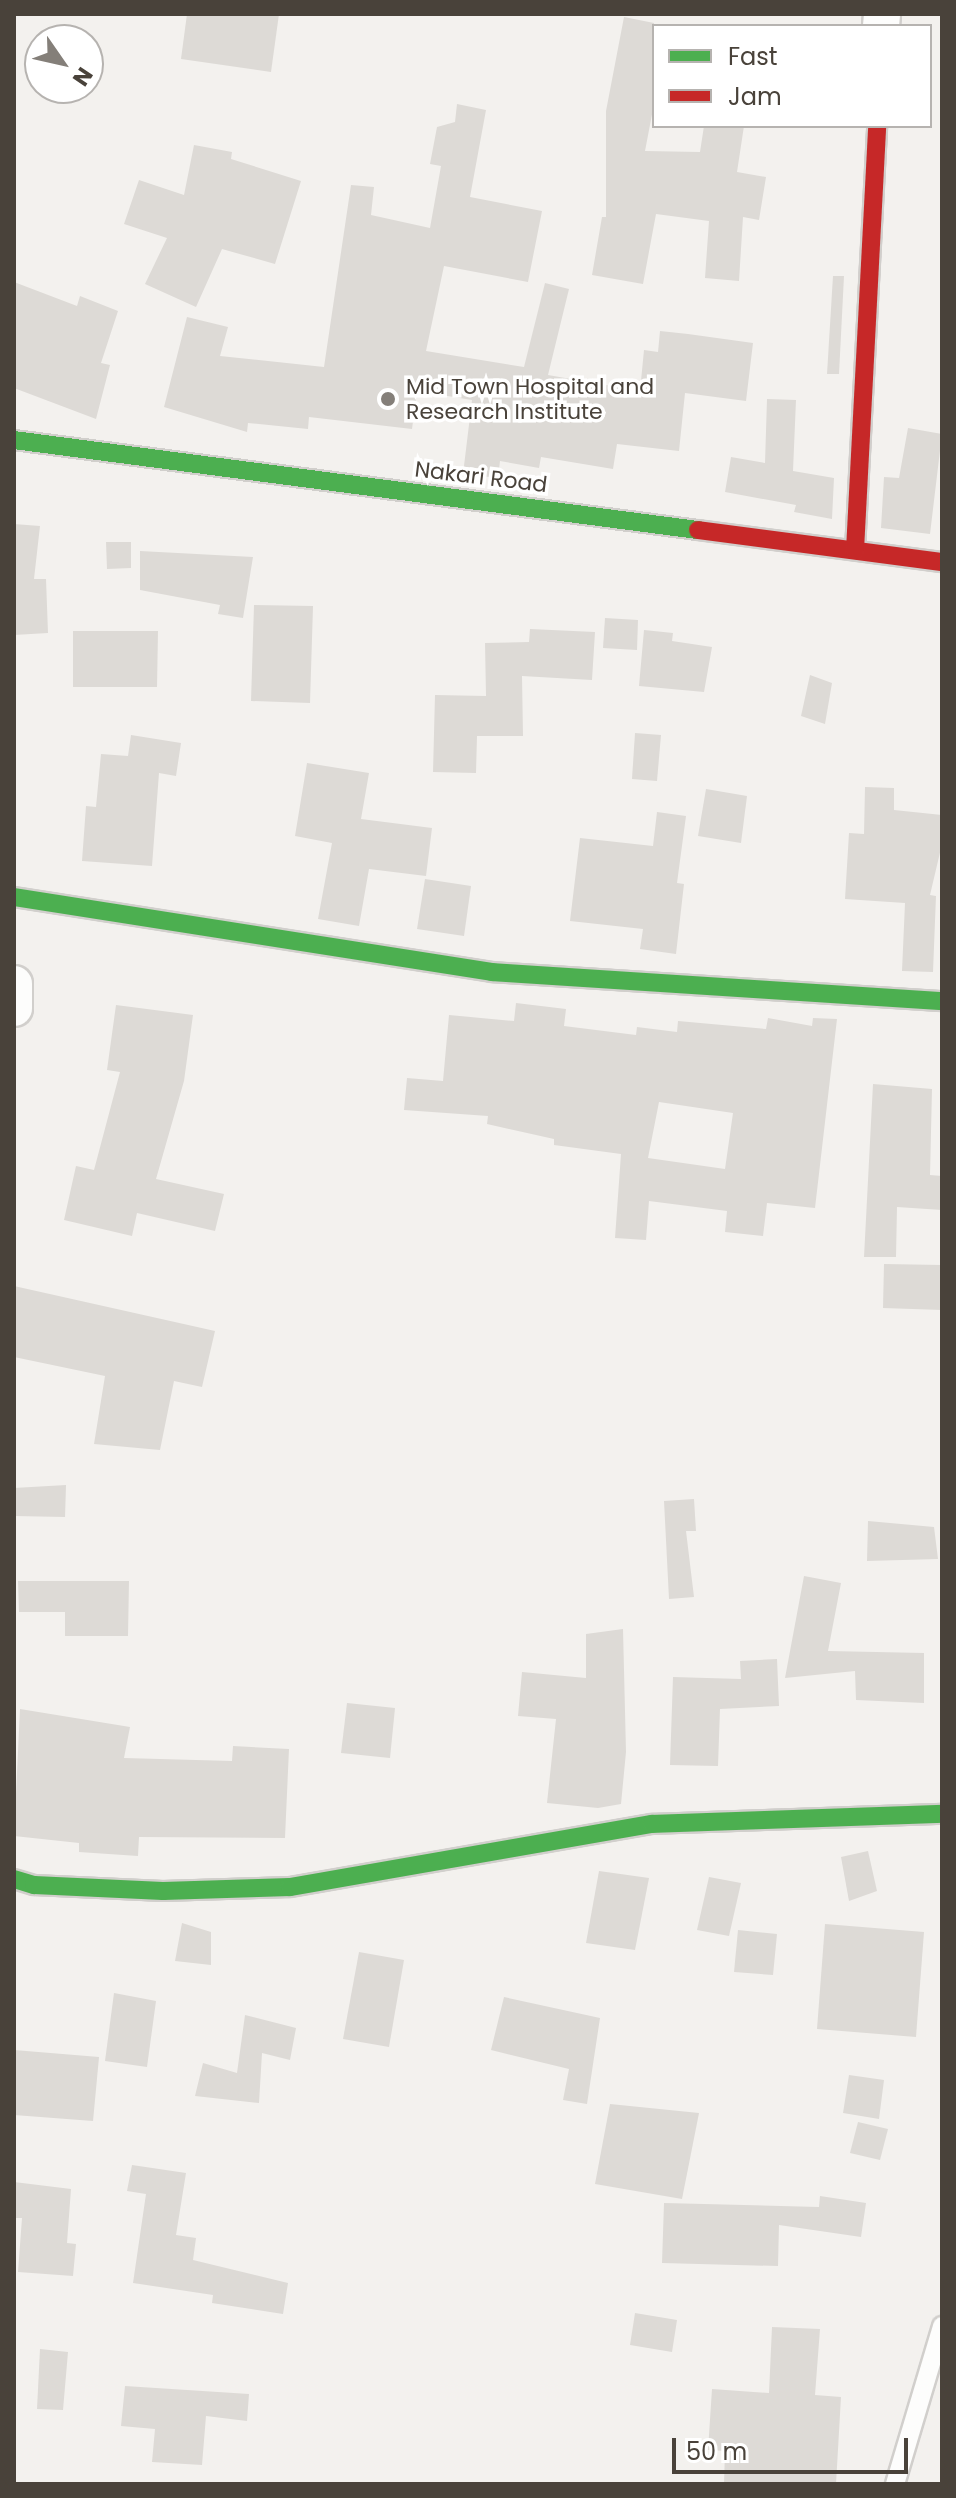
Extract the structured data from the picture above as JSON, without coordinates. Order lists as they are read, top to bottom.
{
  "streets": {
    "street": ["Nakari Road"]
  },
  "places": ["Mid Town Hospital and Research Institute"],
  "legend": ["Fast", "Jam"],
  "scale_bar": "50 m",
  "north": "bottom right"
}
